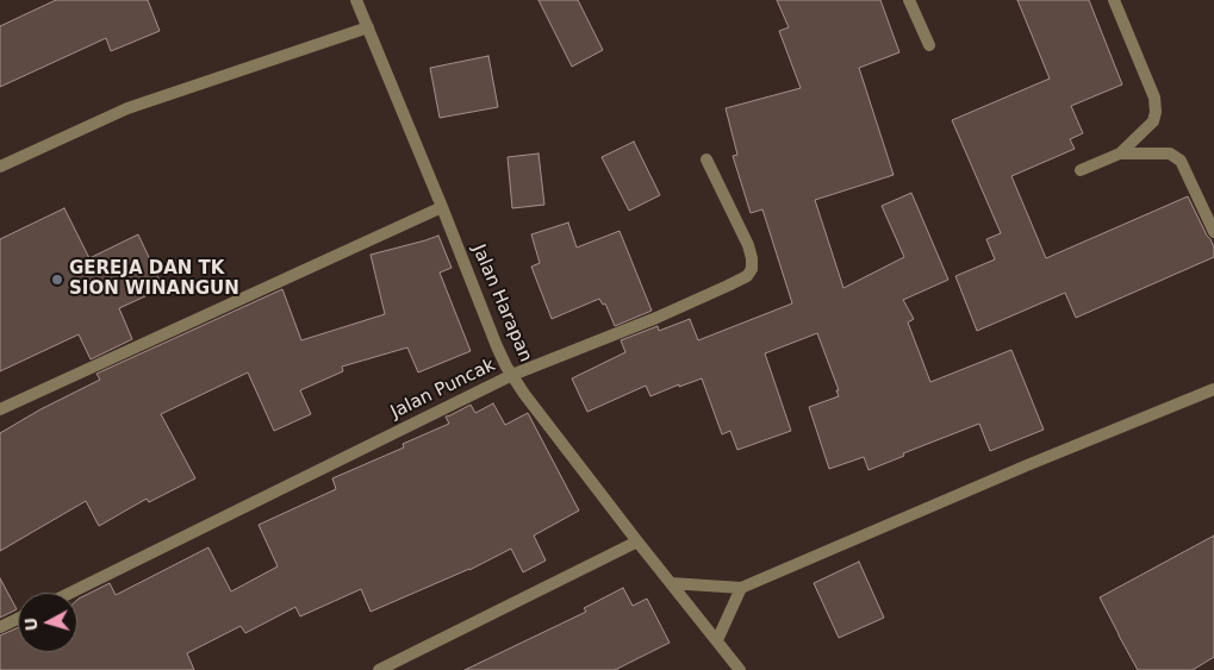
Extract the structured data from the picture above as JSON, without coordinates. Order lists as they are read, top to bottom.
{
  "streets": {
    "street": ["Jalan Harapan", "Jalan Puncak"]
  },
  "crossings": [
    ["Jalan Harapan", "Jalan Puncak"]
  ],
  "places": ["GEREJA DAN TK SION WINANGUN"],
  "north": "left"
}
